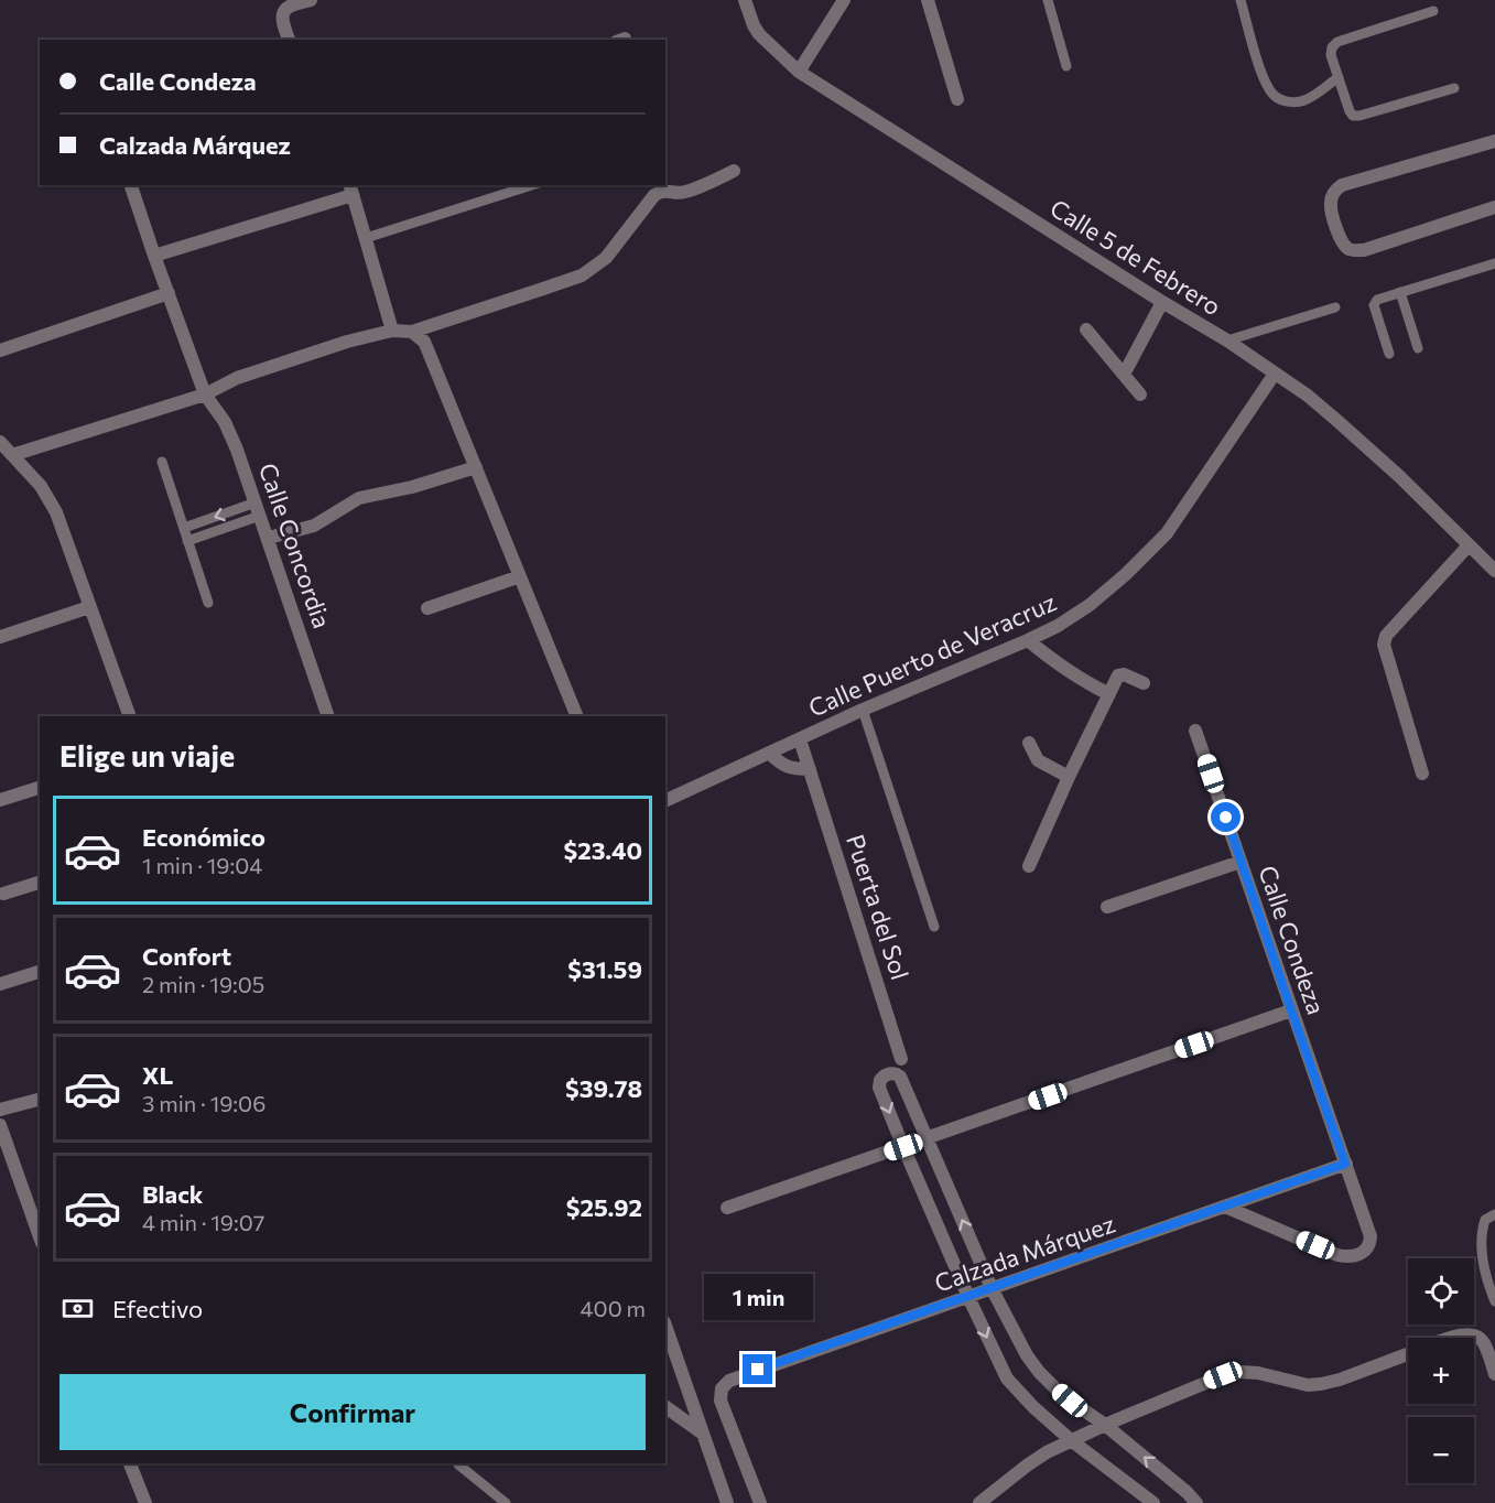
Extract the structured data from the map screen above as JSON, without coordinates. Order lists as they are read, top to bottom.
{
  "streets": {
    "street": [
      "Calle 5 de Febrero",
      "Calle Concordia",
      "Calle Puerto de Veracruz",
      "Puerta del Sol",
      "Calle Condeza",
      "Calzada Márquez"
    ]
  },
  "crossings": [
    ["Calle 5 de Febrero", "Calle Puerto de Veracruz"],
    ["Calle Puerto de Veracruz", "Puerta del Sol"],
    ["Calle Condeza", "Calzada Márquez"]
  ],
  "page": {
    "banner": ["Calle Condeza", "Calzada Márquez"],
    "heading": "Elige un viaje",
    "list": [
      {
        "name": "Económico",
        "note": "1 min · 19:04",
        "value": "$23.40"
      },
      {
        "name": "Confort",
        "note": "2 min · 19:05",
        "value": "$31.59"
      },
      {
        "name": "XL",
        "note": "3 min · 19:06",
        "value": "$39.78"
      },
      {
        "name": "Black",
        "note": "4 min · 19:07",
        "value": "$25.92"
      }
    ],
    "map_buttons": ["+", "−"],
    "pay": ["Efectivo", "400 m"],
    "bubble": "1 min",
    "buttons": "Confirmar"
  }
}
